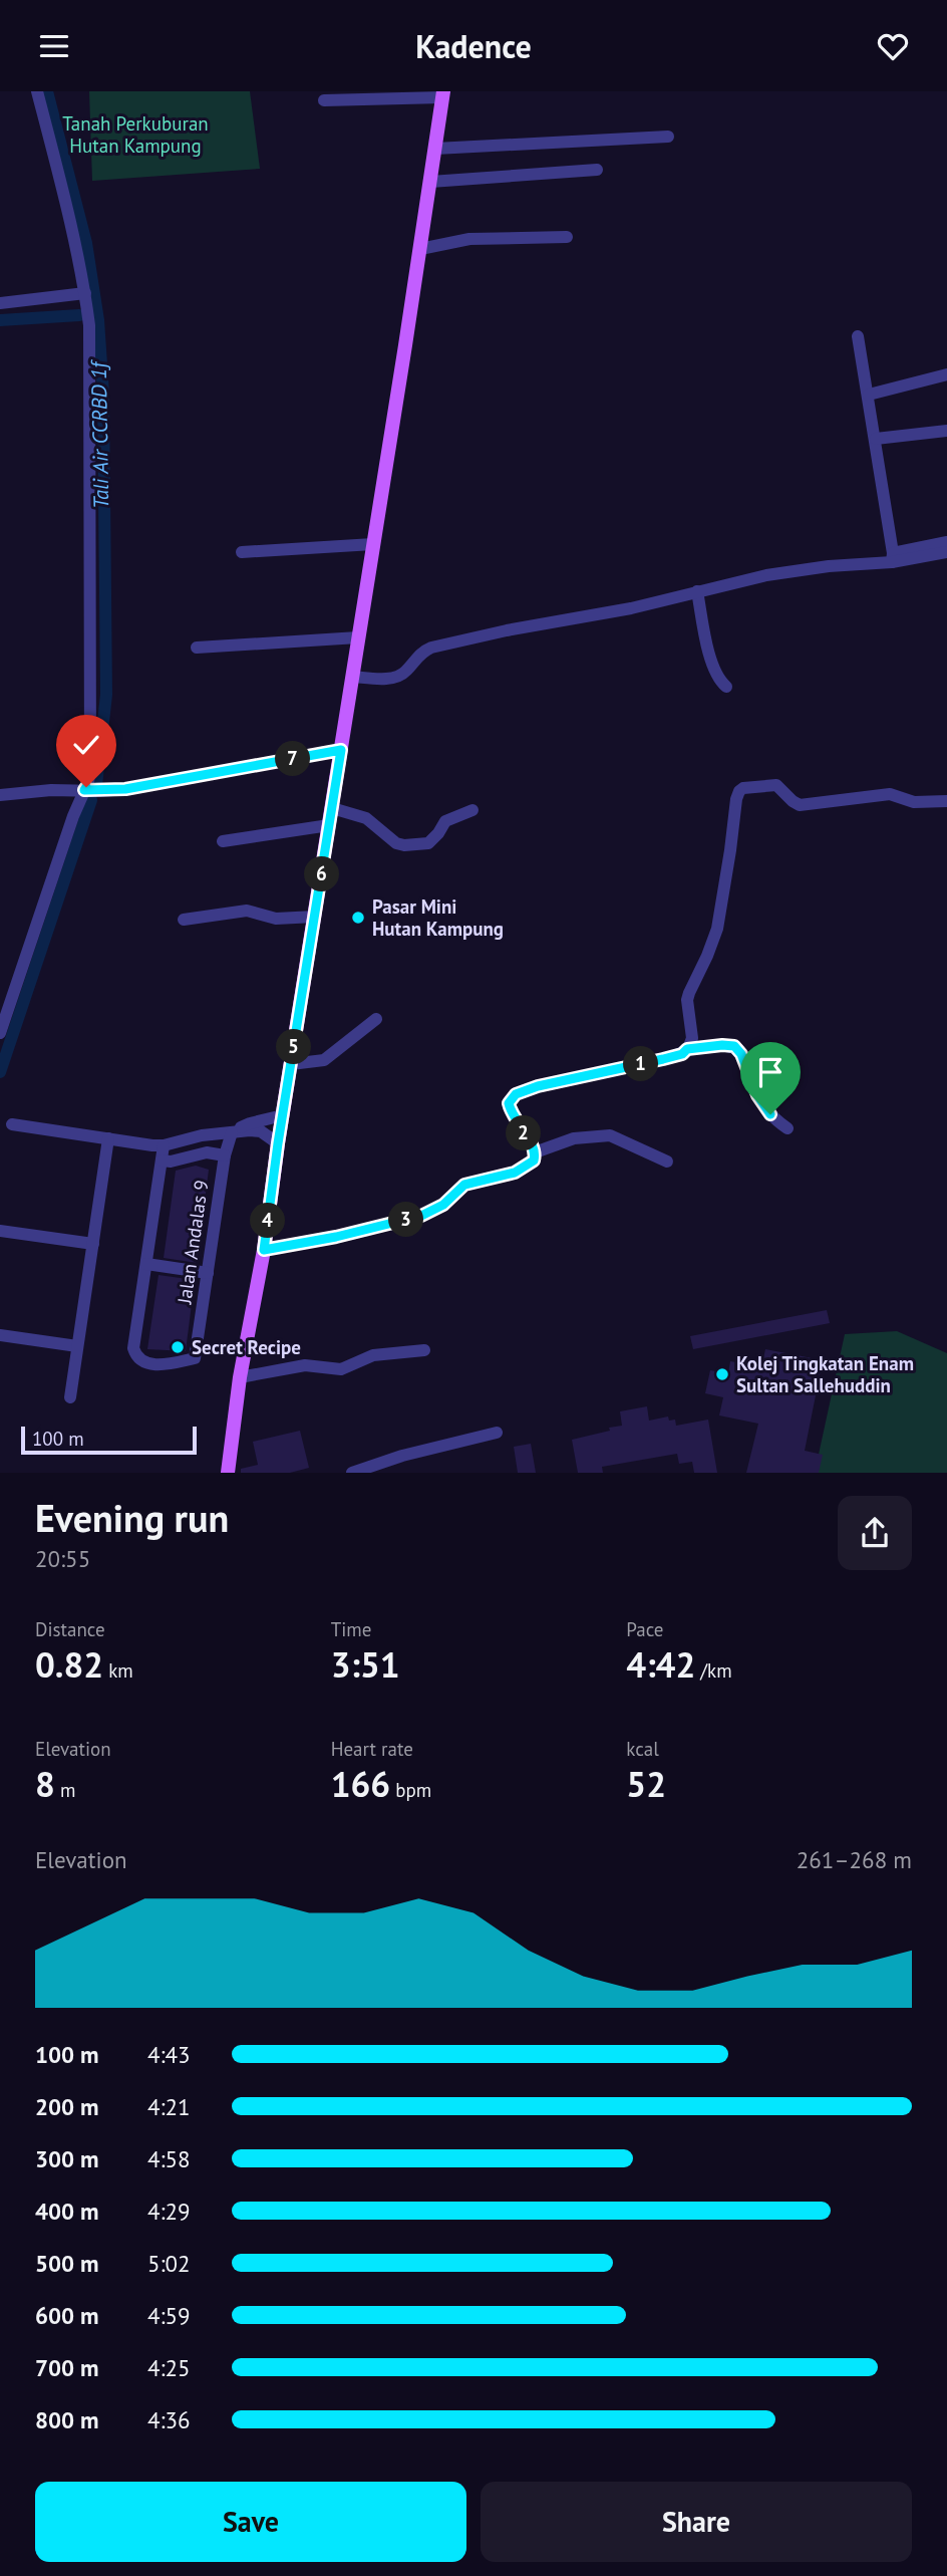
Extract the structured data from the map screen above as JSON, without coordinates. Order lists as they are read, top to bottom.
{
  "streets": {
    "street": ["Jalan Andalas 9"]
  },
  "water": ["Tali Air CCRBD 1f"],
  "parks": ["Tanah Perkuburan Hutan Kampung"],
  "places": ["Pasar Mini Hutan Kampung", "Secret Recipe", "Kolej Tingkatan Enam Sultan Sallehuddin"],
  "scale_bar": "100 m",
  "page": {
    "header": "Kadence",
    "pins": [
      "7",
      "6",
      "5",
      "1",
      "2",
      "3",
      "4"
    ],
    "scale": "100 m",
    "heading": ["Evening run", "20:55"],
    "stats": [
      ["Distance", "0.82 km"],
      ["Time", "3:51"],
      ["Pace", "4:42 /km"],
      ["Elevation", "8 m"],
      ["Heart rate", "166 bpm"],
      ["kcal", "52"]
    ],
    "chart": ["Elevation", "261–268 m"],
    "list": [
      {
        "name": "100 m",
        "note": "4:43"
      },
      {
        "name": "200 m",
        "note": "4:21"
      },
      {
        "name": "300 m",
        "note": "4:58"
      },
      {
        "name": "400 m",
        "note": "4:29"
      },
      {
        "name": "500 m",
        "note": "5:02"
      },
      {
        "name": "600 m",
        "note": "4:59"
      },
      {
        "name": "700 m",
        "note": "4:25"
      },
      {
        "name": "800 m",
        "note": "4:36"
      }
    ],
    "buttons": ["Save", "Share"]
  }
}
